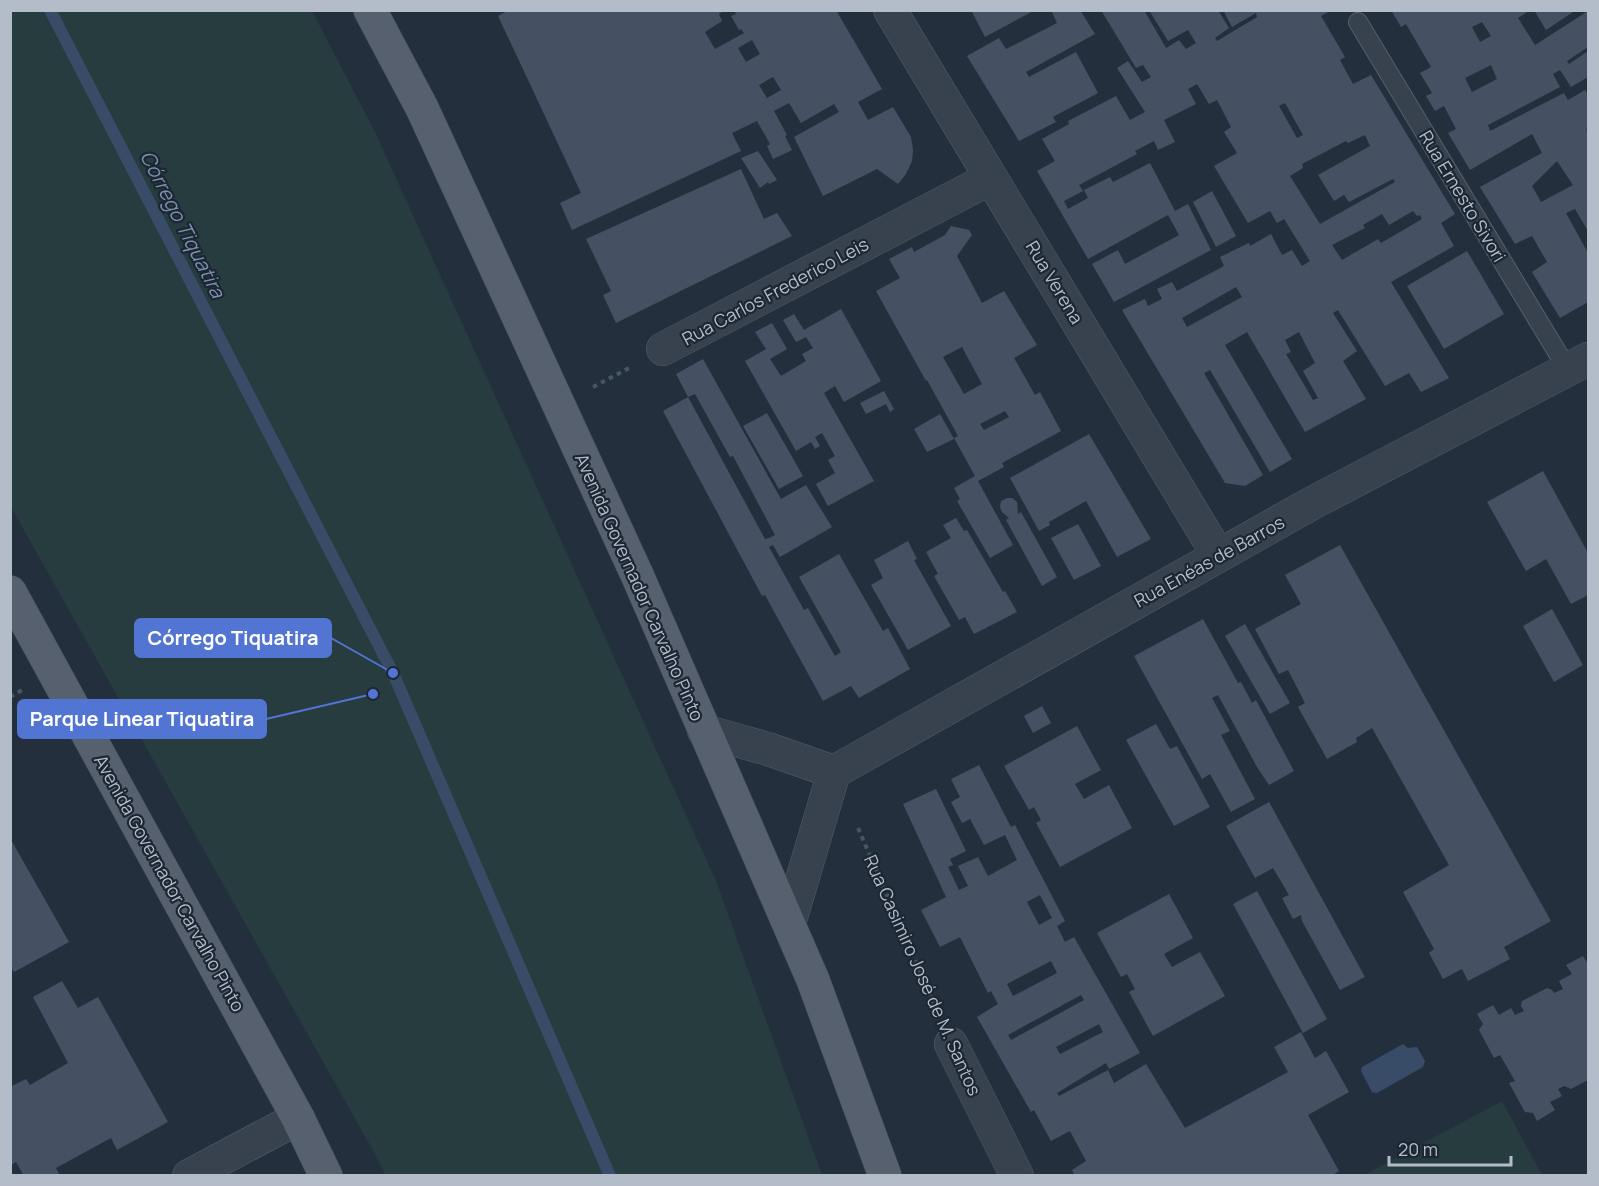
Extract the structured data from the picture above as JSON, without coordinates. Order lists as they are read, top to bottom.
{
  "streets": {
    "main road": ["Avenida Governador Carvalho Pinto"],
    "street": [
      "Rua Verena",
      "Rua Carlos Frederico Leis",
      "Rua Enéas de Barros",
      "Rua Casimiro José de M. Santos"
    ],
    "lane": ["Rua Ernesto Sivori"]
  },
  "crossings": [
    ["Rua Ernesto Sivori", "Rua Enéas de Barros"],
    ["Rua Verena", "Rua Carlos Frederico Leis"],
    ["Rua Verena", "Rua Enéas de Barros"],
    ["Rua Carlos Frederico Leis", "Avenida Governador Carvalho Pinto"]
  ],
  "water": ["Córrego Tiquatira"],
  "places": ["Córrego Tiquatira", "Parque Linear Tiquatira"],
  "scale_bar": "20 m"
}
